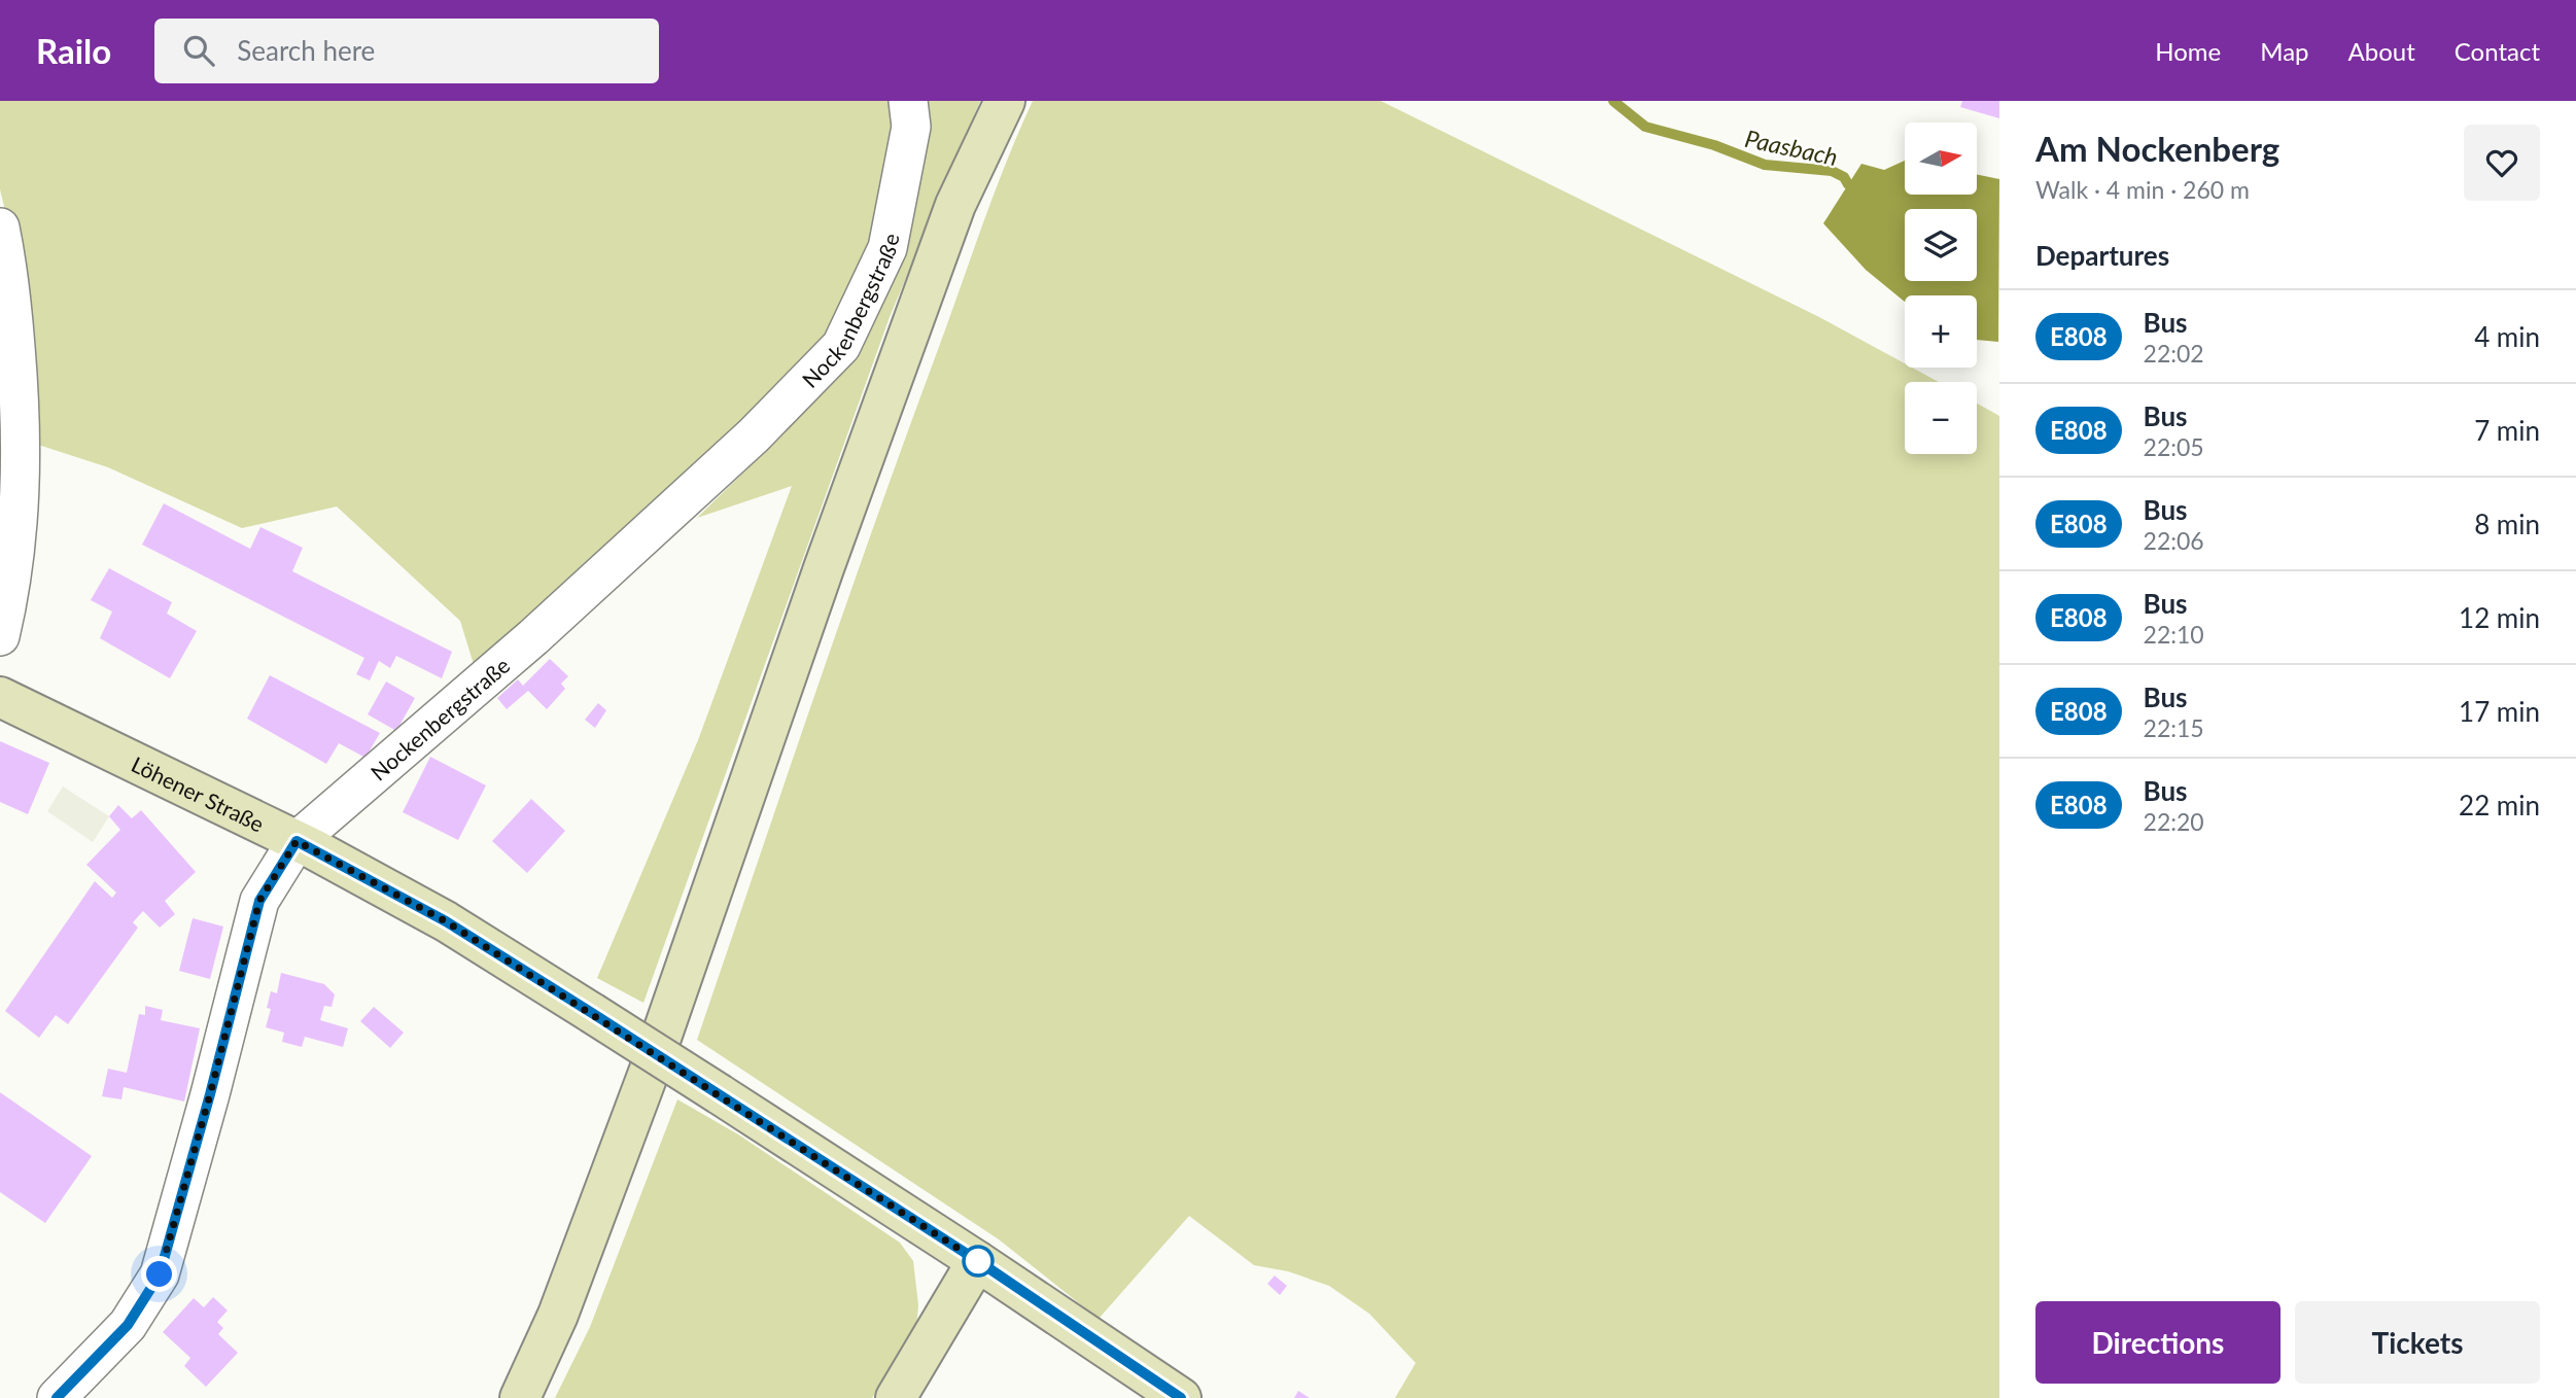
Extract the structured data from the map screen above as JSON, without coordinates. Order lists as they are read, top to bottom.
{
  "streets": {
    "street": ["Nockenbergstraße", "Löhener Straße"]
  },
  "crossings": [
    ["Nockenbergstraße", "Löhener Straße"]
  ],
  "water": ["Paasbach"],
  "lines": ["bus line E808"],
  "north": "right",
  "page": {
    "header": "Railo",
    "search": "Search here",
    "nav": [
      "Home",
      "Map",
      "About",
      "Contact"
    ],
    "heading": [
      ["Am Nockenberg", "Walk · 4 min · 260 m"],
      "Departures"
    ],
    "map_buttons": ["+", "−"],
    "list": [
      {
        "mark": "E808",
        "name": "Bus",
        "note": "22:02",
        "value": "4 min"
      },
      {
        "mark": "E808",
        "name": "Bus",
        "note": "22:05",
        "value": "7 min"
      },
      {
        "mark": "E808",
        "name": "Bus",
        "note": "22:06",
        "value": "8 min"
      },
      {
        "mark": "E808",
        "name": "Bus",
        "note": "22:10",
        "value": "12 min"
      },
      {
        "mark": "E808",
        "name": "Bus",
        "note": "22:15",
        "value": "17 min"
      },
      {
        "mark": "E808",
        "name": "Bus",
        "note": "22:20",
        "value": "22 min"
      }
    ],
    "buttons": ["Directions", "Tickets"]
  }
}
